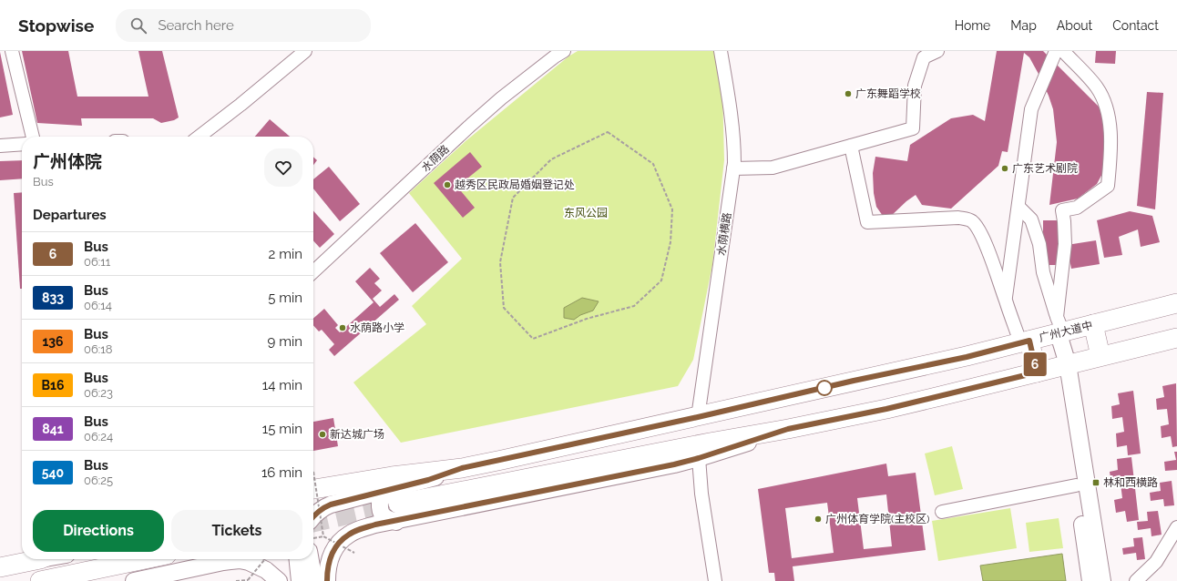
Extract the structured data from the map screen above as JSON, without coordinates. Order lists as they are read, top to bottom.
{
  "streets": {
    "highway": ["广州大道中"],
    "street": ["水荫路", "水荫横路"]
  },
  "crossings": [
    ["水荫横路", "广州大道中"]
  ],
  "parks": ["东风公园"],
  "places": {
    "other": [
      "广东舞蹈学校",
      "广东艺术剧院",
      "越秀区民政局婚姻登记处",
      "水荫路小学",
      "新达城广场",
      "广州体育学院(主校区)"
    ],
    "transit": ["林和西横路"]
  },
  "lines": ["bus line 6"],
  "page": {
    "header": "Stopwise",
    "search": "Search here",
    "nav": [
      "Home",
      "Map",
      "About",
      "Contact"
    ],
    "on_map": "6",
    "heading": [
      ["广州体院", "Bus"],
      "Departures"
    ],
    "list": [
      {
        "mark": "6",
        "name": "Bus",
        "note": "06:11",
        "value": "2 min"
      },
      {
        "mark": "833",
        "name": "Bus",
        "note": "06:14",
        "value": "5 min"
      },
      {
        "mark": "136",
        "name": "Bus",
        "note": "06:18",
        "value": "9 min"
      },
      {
        "mark": "B16",
        "name": "Bus",
        "note": "06:23",
        "value": "14 min"
      },
      {
        "mark": "841",
        "name": "Bus",
        "note": "06:24",
        "value": "15 min"
      },
      {
        "mark": "540",
        "name": "Bus",
        "note": "06:25",
        "value": "16 min"
      }
    ],
    "buttons": ["Directions", "Tickets"]
  }
}
